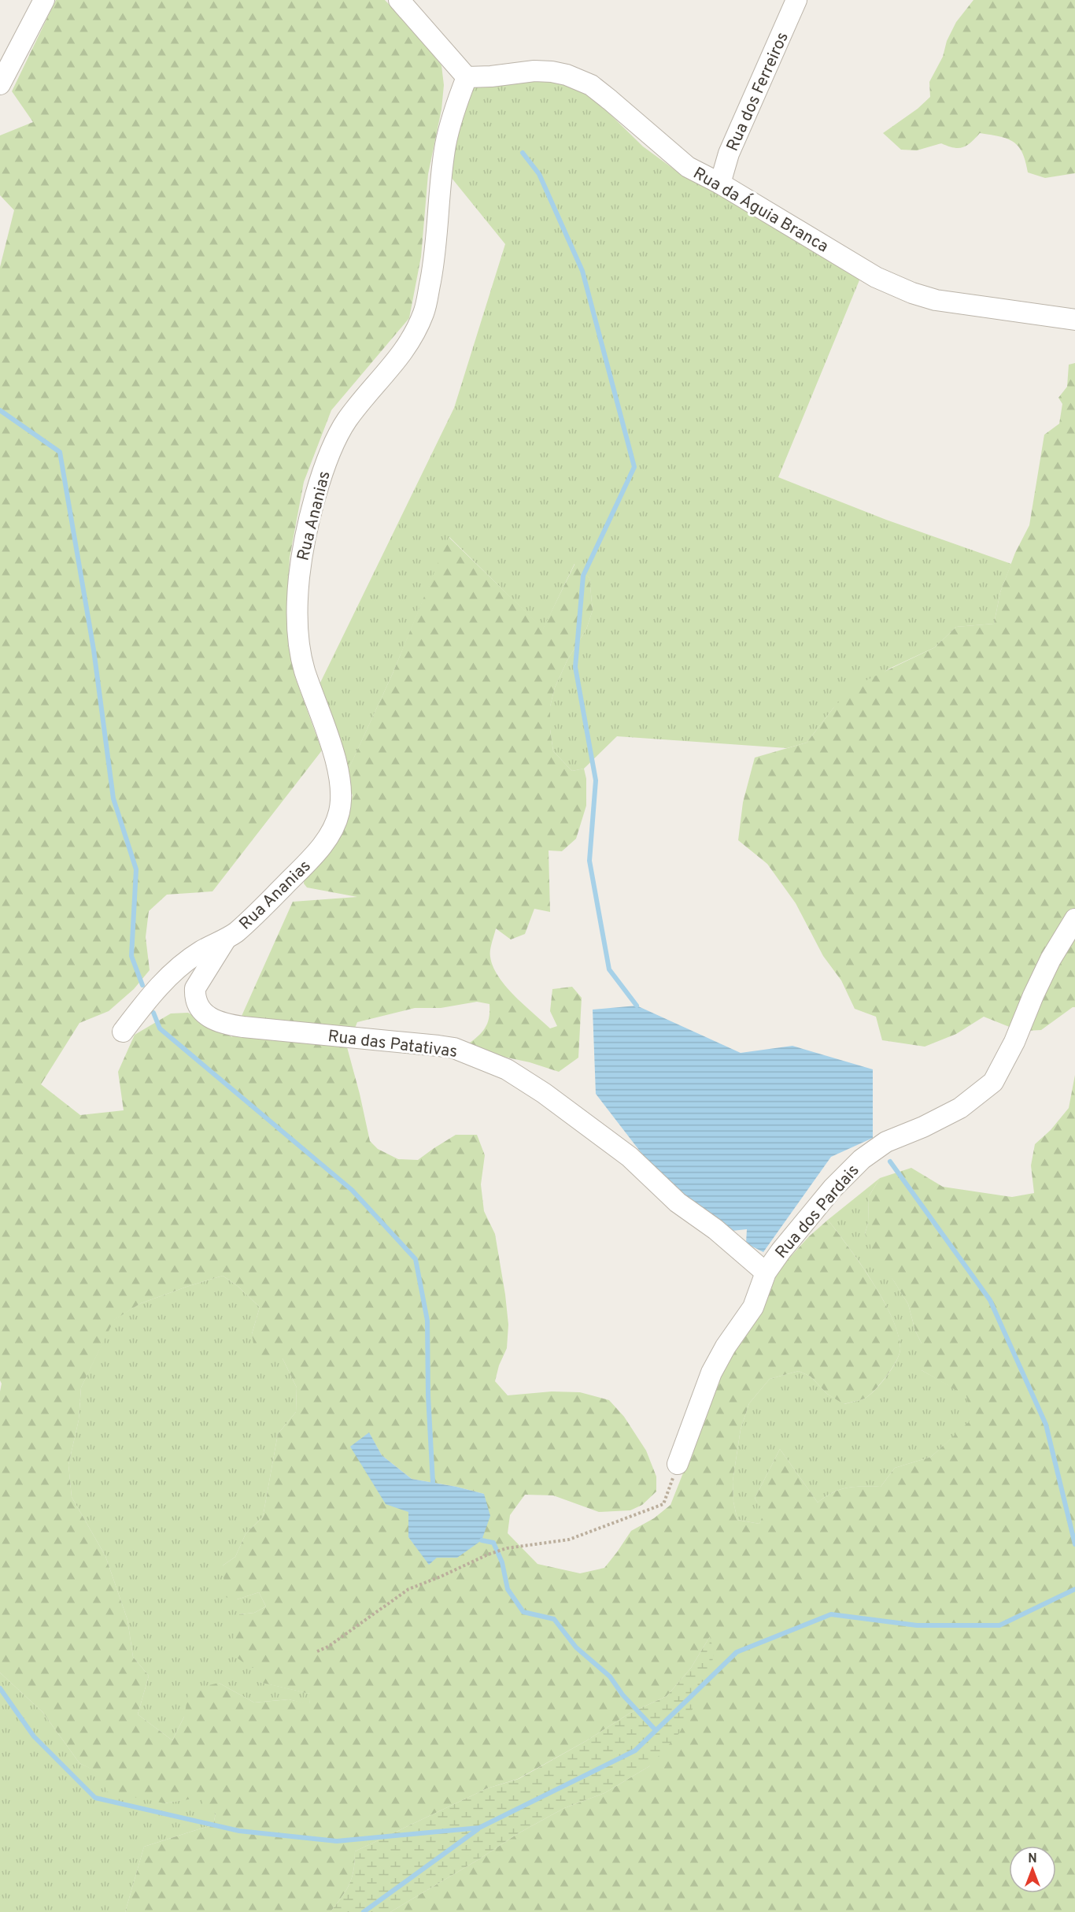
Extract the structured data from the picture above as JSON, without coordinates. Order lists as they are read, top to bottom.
{
  "streets": {
    "street": [
      "Rua dos Ferreiros",
      "Rua da Águia Branca",
      "Rua Ananias",
      "Rua das Patativas",
      "Rua dos Pardais"
    ]
  },
  "crossings": [
    ["Rua dos Ferreiros", "Rua da Águia Branca"],
    ["Rua da Águia Branca", "Rua Ananias"],
    ["Rua Ananias", "Rua das Patativas"],
    ["Rua das Patativas", "Rua dos Pardais"]
  ],
  "north": "top"
}
